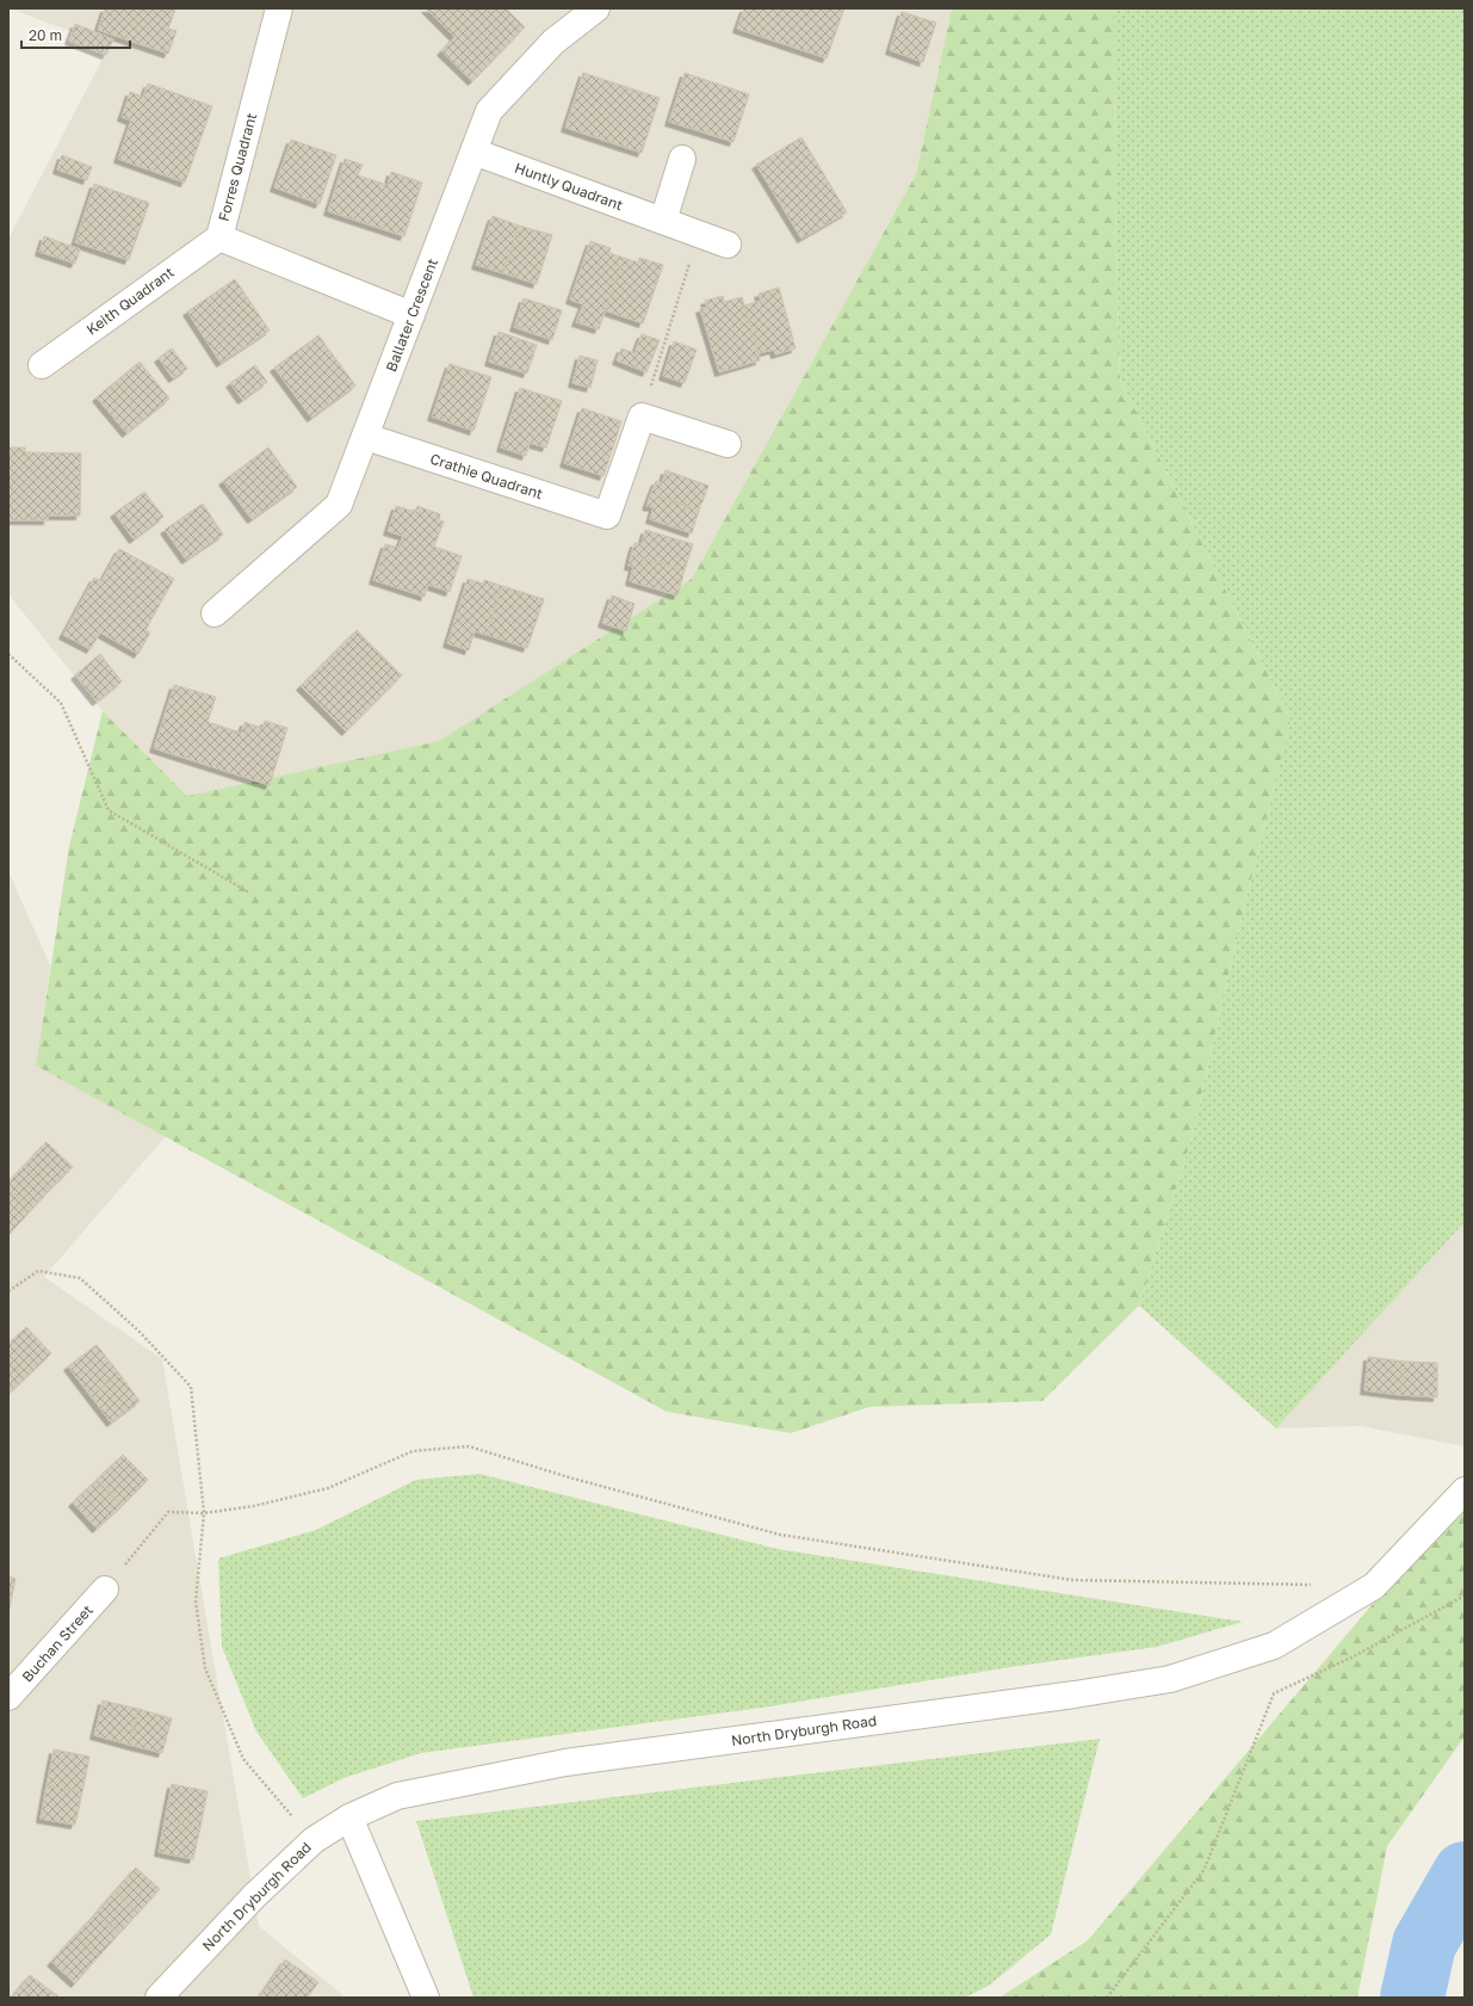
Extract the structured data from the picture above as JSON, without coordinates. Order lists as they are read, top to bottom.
{
  "streets": {
    "street": [
      "Forres Quadrant",
      "Huntly Quadrant",
      "Keith Quadrant",
      "Ballater Crescent",
      "Crathie Quadrant",
      "Buchan Street",
      "North Dryburgh Road"
    ]
  },
  "crossings": [
    ["Forres Quadrant", "Keith Quadrant"],
    ["Forres Quadrant", "Ballater Crescent"],
    ["Huntly Quadrant", "Ballater Crescent"],
    ["Ballater Crescent", "Crathie Quadrant"]
  ],
  "scale_bar": "20 m"
}
